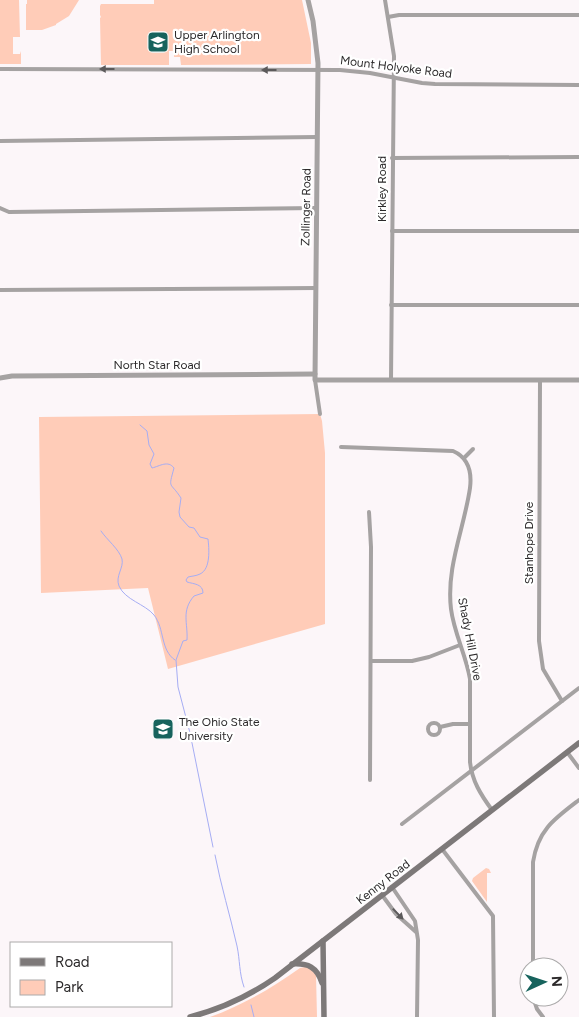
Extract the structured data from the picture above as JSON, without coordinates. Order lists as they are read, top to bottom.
{
  "streets": {
    "main road": ["Kenny Road"],
    "street": [
      "Mount Holyoke Road",
      "Kirkley Road",
      "Zollinger Road",
      "North Star Road",
      "Stanhope Drive",
      "Shady Hill Drive"
    ]
  },
  "crossings": [
    ["Mount Holyoke Road", "Kirkley Road"],
    ["Mount Holyoke Road", "Zollinger Road"],
    ["Zollinger Road", "North Star Road"],
    ["Shady Hill Drive", "Kenny Road"]
  ],
  "one_way": ["Mount Holyoke Road"],
  "places": {
    "school or university": ["Upper Arlington High School", "The Ohio State University"]
  },
  "legend": ["Road", "Park"],
  "north": "right"
}
